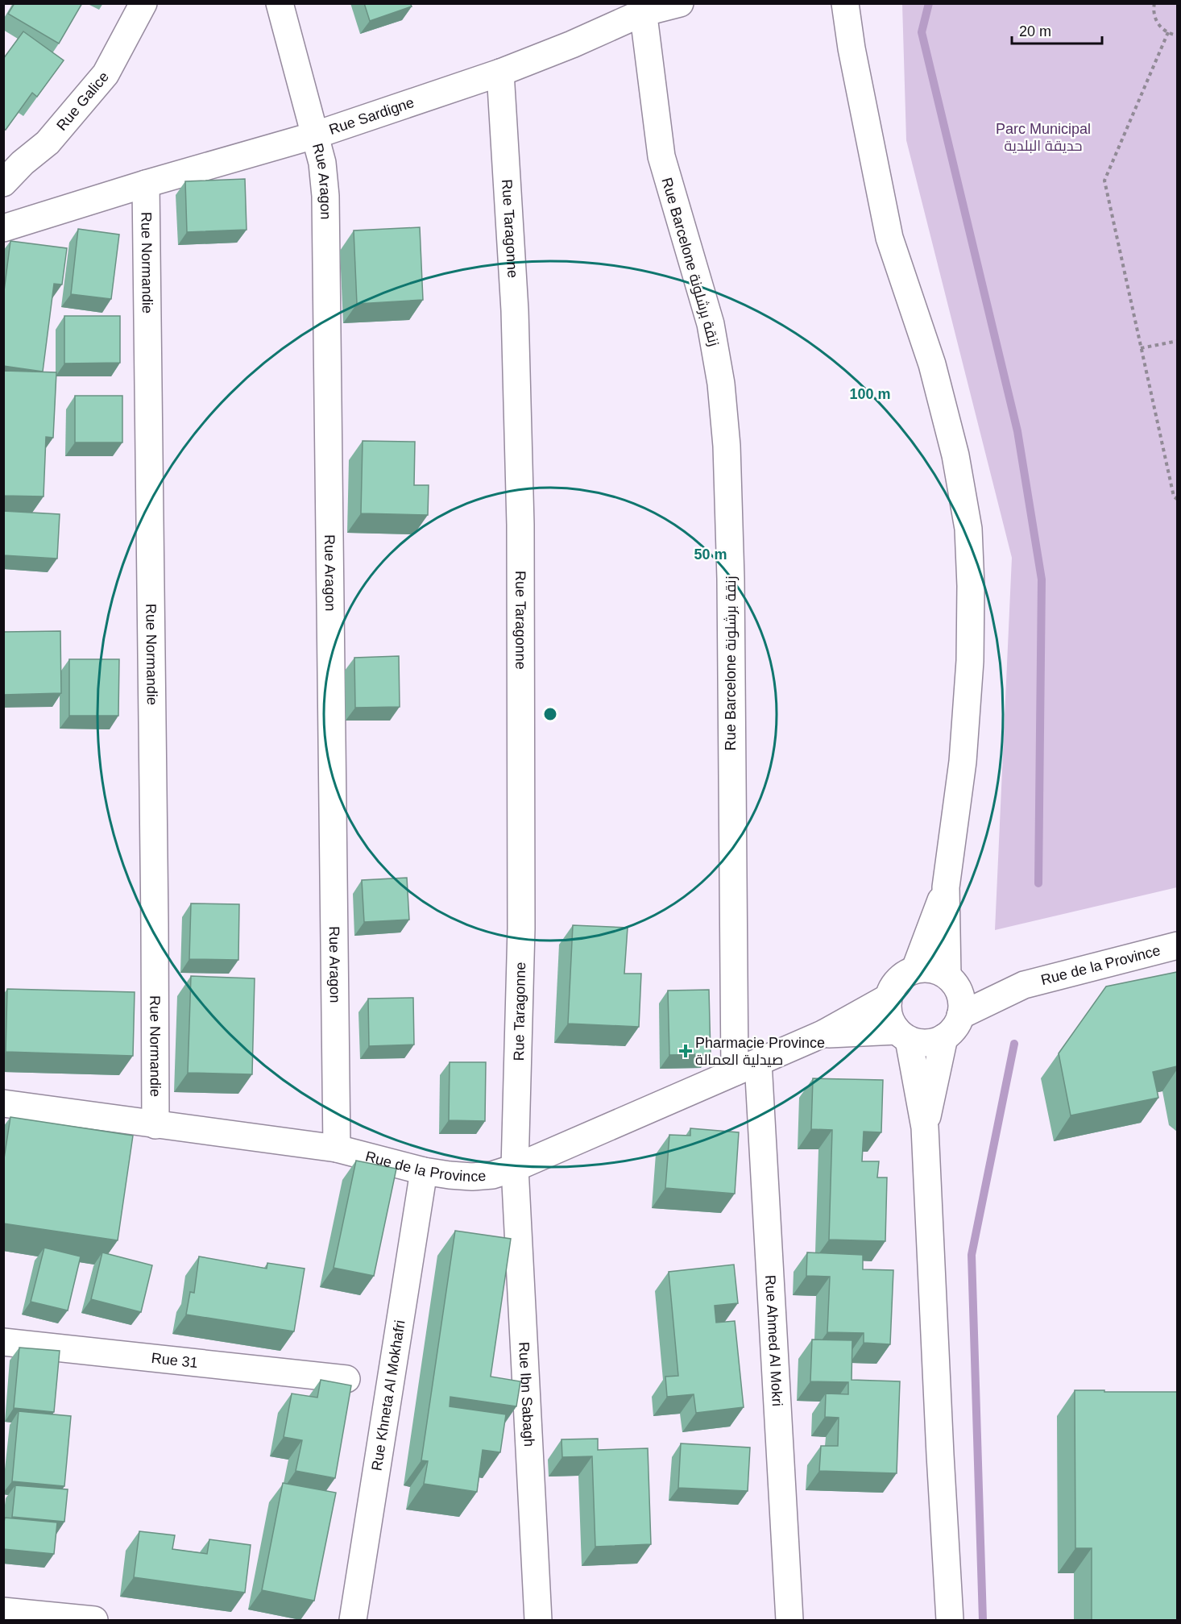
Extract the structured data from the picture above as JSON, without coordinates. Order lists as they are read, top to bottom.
{
  "streets": {
    "street": [
      "Rue Galice",
      "Rue Sardigne",
      "Rue Aragon",
      "Rue Taragonne",
      "Rue Barcelone زنقة برشلونة",
      "Rue Normandie",
      "Rue de la Province",
      "Rue Ahmed Al Mokri",
      "Rue 31",
      "Rue Ibn Sabagh",
      "Rue Khneta Al Mokhafri"
    ]
  },
  "crossings": [
    ["Rue Sardigne", "Rue Aragon"],
    ["Rue Sardigne", "Rue Taragonne"],
    ["Rue Sardigne", "Rue Barcelone زنقة برشلونة"],
    ["Rue Sardigne", "Rue Normandie"],
    ["Rue Aragon", "Rue de la Province"],
    ["Rue Taragonne", "Rue de la Province"],
    ["Rue Taragonne", "Rue Ibn Sabagh"],
    ["Rue Barcelone زنقة برشلونة", "Rue de la Province"],
    ["Rue Barcelone زنقة برشلونة", "Rue Ahmed Al Mokri"],
    ["Rue Normandie", "Rue de la Province"],
    ["Rue de la Province", "Rue Ahmed Al Mokri"],
    ["Rue de la Province", "Rue Ibn Sabagh"],
    ["Rue de la Province", "Rue Khneta Al Mokhafri"]
  ],
  "parks": ["Parc Municipal حديقة البلدية"],
  "places": {
    "health": ["Pharmacie Province صيدلية العمالة"]
  },
  "scale_bar": "20 m",
  "rings": ["100 m", "50 m"]
}
